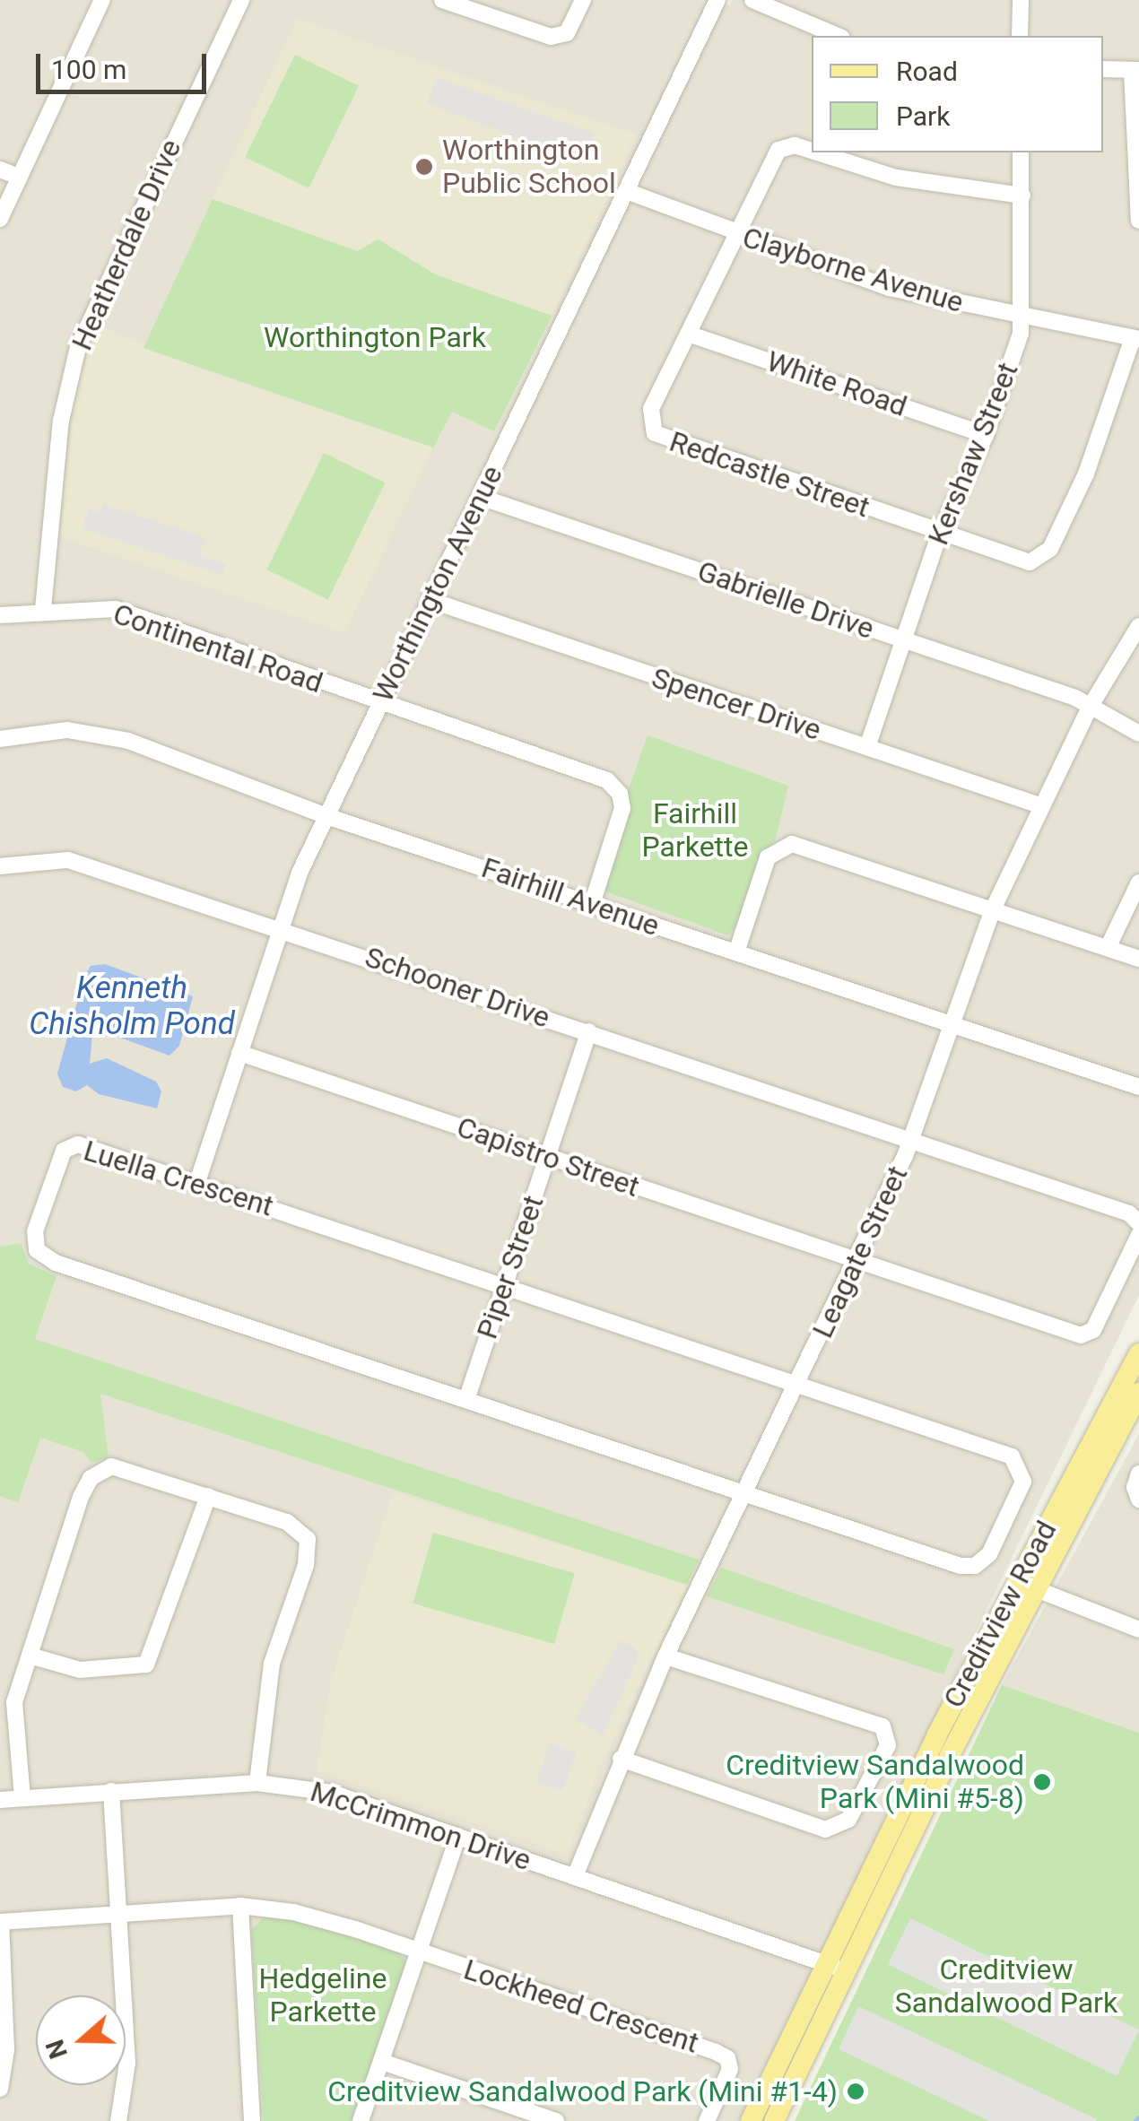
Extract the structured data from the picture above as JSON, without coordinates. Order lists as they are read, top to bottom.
{
  "streets": {
    "main road": ["Creditview Road"],
    "street": [
      "Heatherdale Drive",
      "Clayborne Avenue",
      "White Road",
      "Kershaw Street",
      "Redcastle Street",
      "Worthington Avenue",
      "Gabrielle Drive",
      "Continental Road",
      "Spencer Drive",
      "Fairhill Avenue",
      "Schooner Drive",
      "Capistro Street",
      "Luella Crescent",
      "Leagate Street",
      "Piper Street",
      "McCrimmon Drive",
      "Lockheed Crescent"
    ]
  },
  "crossings": [
    ["Heatherdale Drive", "Continental Road"],
    ["Clayborne Avenue", "Kershaw Street"],
    ["Clayborne Avenue", "Redcastle Street"],
    ["Clayborne Avenue", "Worthington Avenue"],
    ["White Road", "Kershaw Street"],
    ["White Road", "Redcastle Street"],
    ["Kershaw Street", "Redcastle Street"],
    ["Kershaw Street", "Gabrielle Drive"],
    ["Kershaw Street", "Spencer Drive"],
    ["Worthington Avenue", "Gabrielle Drive"],
    ["Worthington Avenue", "Continental Road"],
    ["Worthington Avenue", "Spencer Drive"],
    ["Worthington Avenue", "Fairhill Avenue"],
    ["Worthington Avenue", "Schooner Drive"],
    ["Worthington Avenue", "Capistro Street"],
    ["Worthington Avenue", "Luella Crescent"],
    ["Gabrielle Drive", "Leagate Street"],
    ["Continental Road", "Fairhill Avenue"],
    ["Spencer Drive", "Leagate Street"],
    ["Fairhill Avenue", "Leagate Street"],
    ["Schooner Drive", "Leagate Street"],
    ["Schooner Drive", "Piper Street"],
    ["Capistro Street", "Leagate Street"],
    ["Capistro Street", "Piper Street"],
    ["Luella Crescent", "Leagate Street"],
    ["Luella Crescent", "Piper Street"],
    ["Leagate Street", "McCrimmon Drive"],
    ["Creditview Road", "McCrimmon Drive"]
  ],
  "water": ["Kenneth Chisholm Pond"],
  "parks": [
    "Worthington Park",
    "Fairhill Parkette",
    "Creditview Sandalwood Park",
    "Hedgeline Parkette"
  ],
  "places": ["Worthington Public School", "Creditview Sandalwood Park (Mini #5-8)", "Creditview Sandalwood Park (Mini #1-4)"],
  "legend": ["Road", "Park"],
  "scale_bar": "100 m",
  "north": "left"
}
